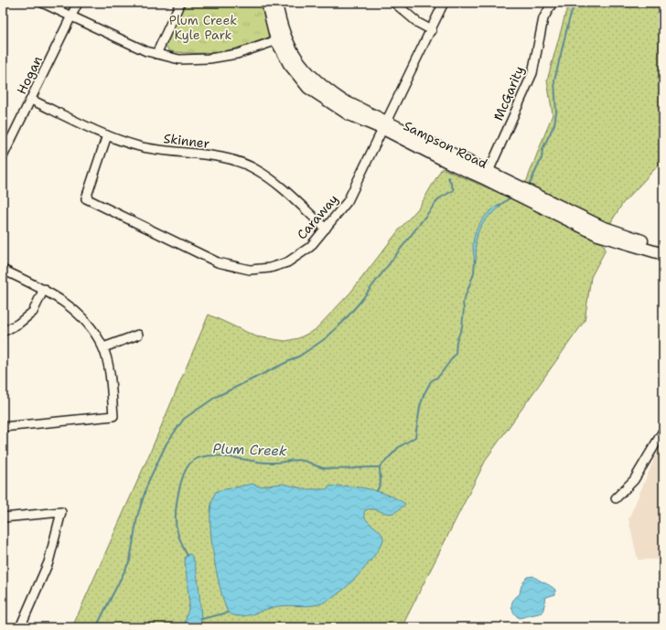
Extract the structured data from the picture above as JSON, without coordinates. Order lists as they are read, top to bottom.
{
  "streets": {
    "street": [
      "Hogan",
      "McGarity",
      "Skinner",
      "Sampson Road",
      "Caraway"
    ]
  },
  "crossings": [
    ["Hogan", "Skinner"],
    ["McGarity", "Sampson Road"],
    ["Skinner", "Caraway"],
    ["Sampson Road", "Caraway"]
  ],
  "water": ["Plum Creek"],
  "parks": ["Plum Creek Kyle Park"]
}
